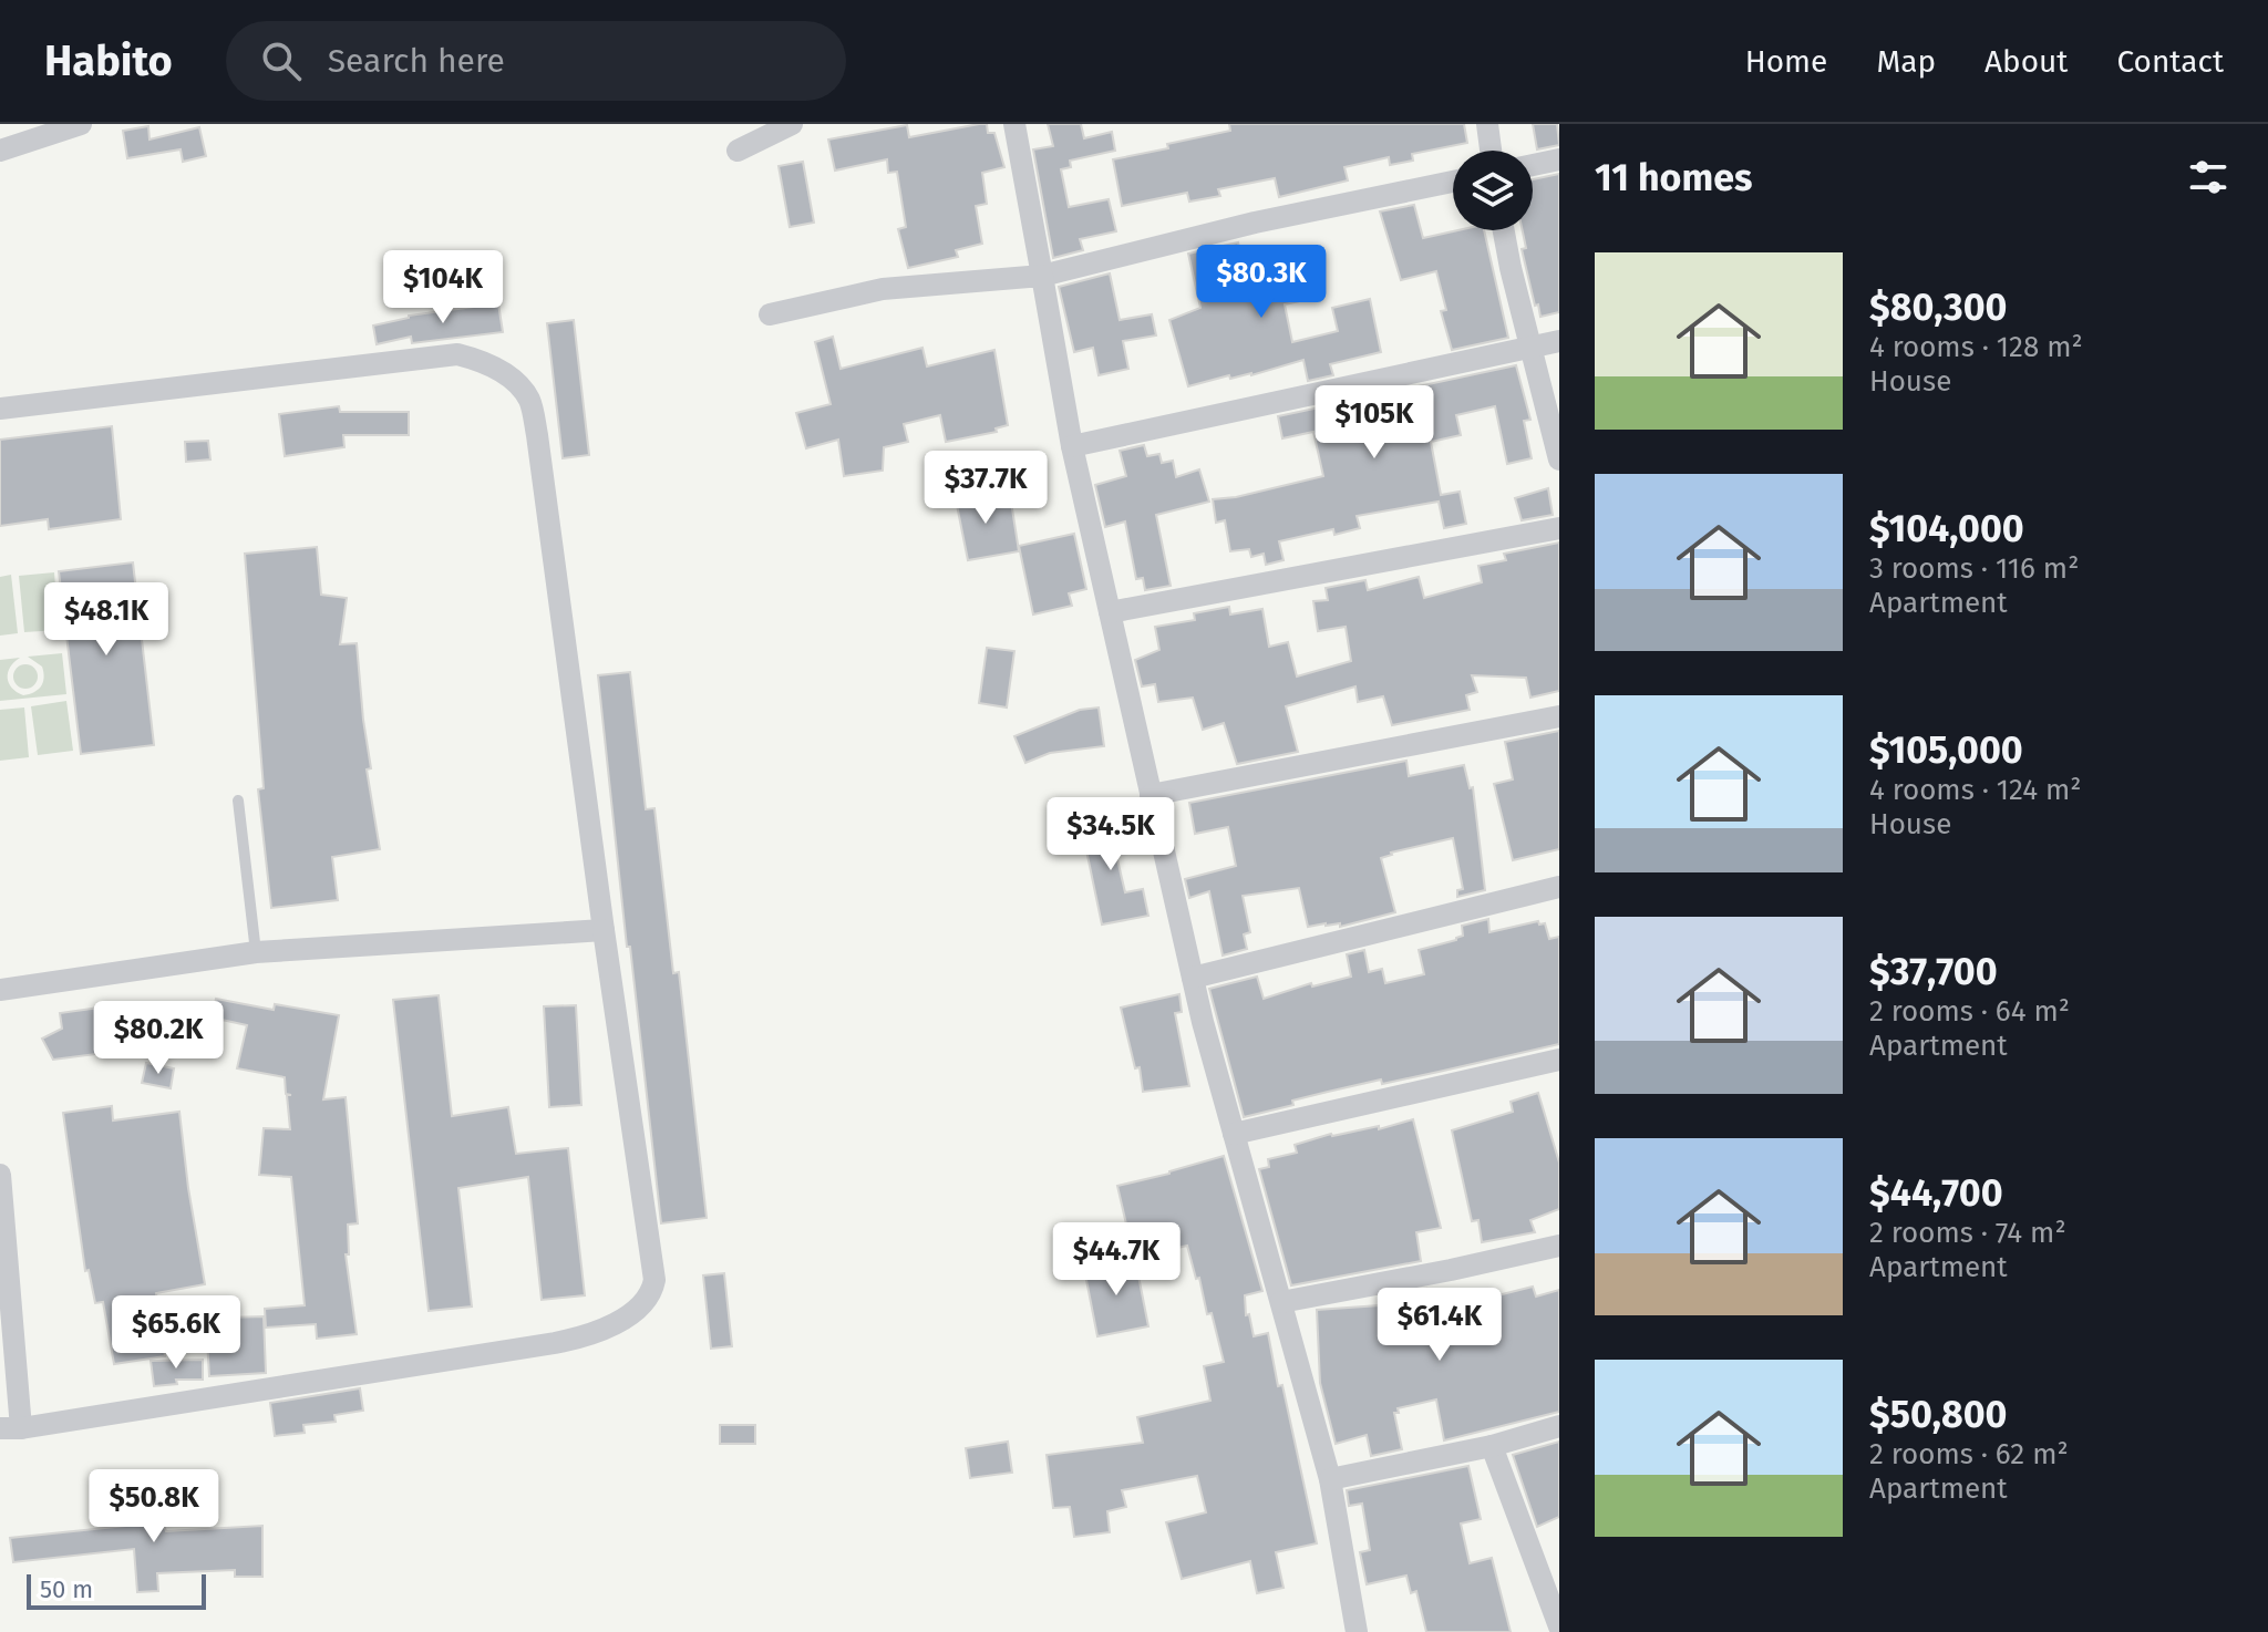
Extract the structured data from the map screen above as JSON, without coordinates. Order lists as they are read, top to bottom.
{
  "scale_bar": "50 m",
  "page": {
    "header": "Habito",
    "search": "Search here",
    "nav": [
      "Home",
      "Map",
      "About",
      "Contact"
    ],
    "heading": "11 homes",
    "list": [
      {
        "name": "$80,300",
        "note": "4 rooms · 128 m² · House"
      },
      {
        "name": "$104,000",
        "note": "3 rooms · 116 m² · Apartment"
      },
      {
        "name": "$105,000",
        "note": "4 rooms · 124 m² · House"
      },
      {
        "name": "$37,700",
        "note": "2 rooms · 64 m² · Apartment"
      },
      {
        "name": "$44,700",
        "note": "2 rooms · 74 m² · Apartment"
      },
      {
        "name": "$50,800",
        "note": "2 rooms · 62 m² · Apartment"
      }
    ],
    "price": [
      "$80.3K",
      "$104K",
      "$105K",
      "$37.7K",
      "$48.1K",
      "$34.5K",
      "$80.2K",
      "$44.7K",
      "$61.4K",
      "$65.6K",
      "$50.8K"
    ],
    "scale": "50 m"
  }
}
